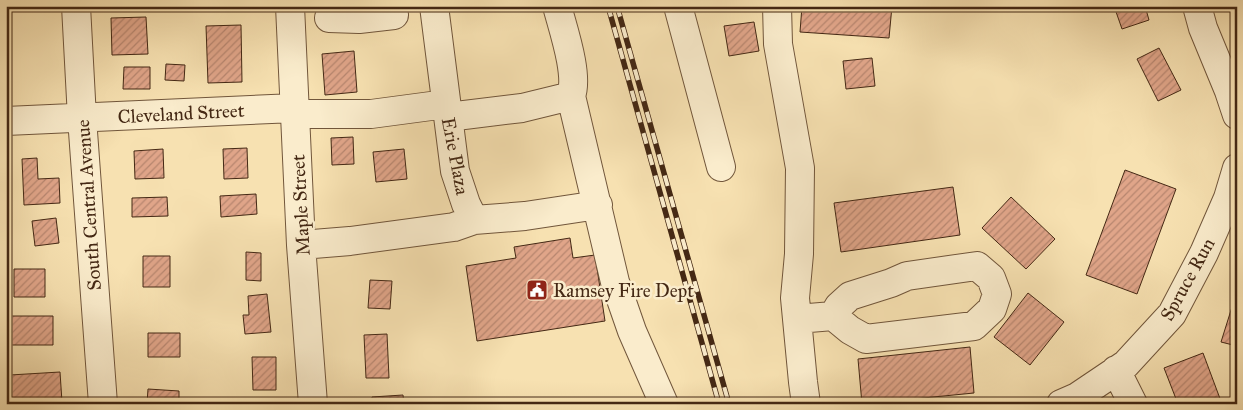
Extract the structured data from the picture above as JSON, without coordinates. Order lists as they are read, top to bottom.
{
  "streets": {
    "street": [
      "Cleveland Street",
      "Erie Plaza",
      "South Central Avenue",
      "Maple Street",
      "Spruce Run"
    ]
  },
  "crossings": [
    ["Cleveland Street", "Erie Plaza"],
    ["Cleveland Street", "South Central Avenue"],
    ["Cleveland Street", "Maple Street"],
    ["Erie Plaza", "Maple Street"]
  ],
  "places": {
    "public building": ["Ramsey Fire Dept"]
  }
}
